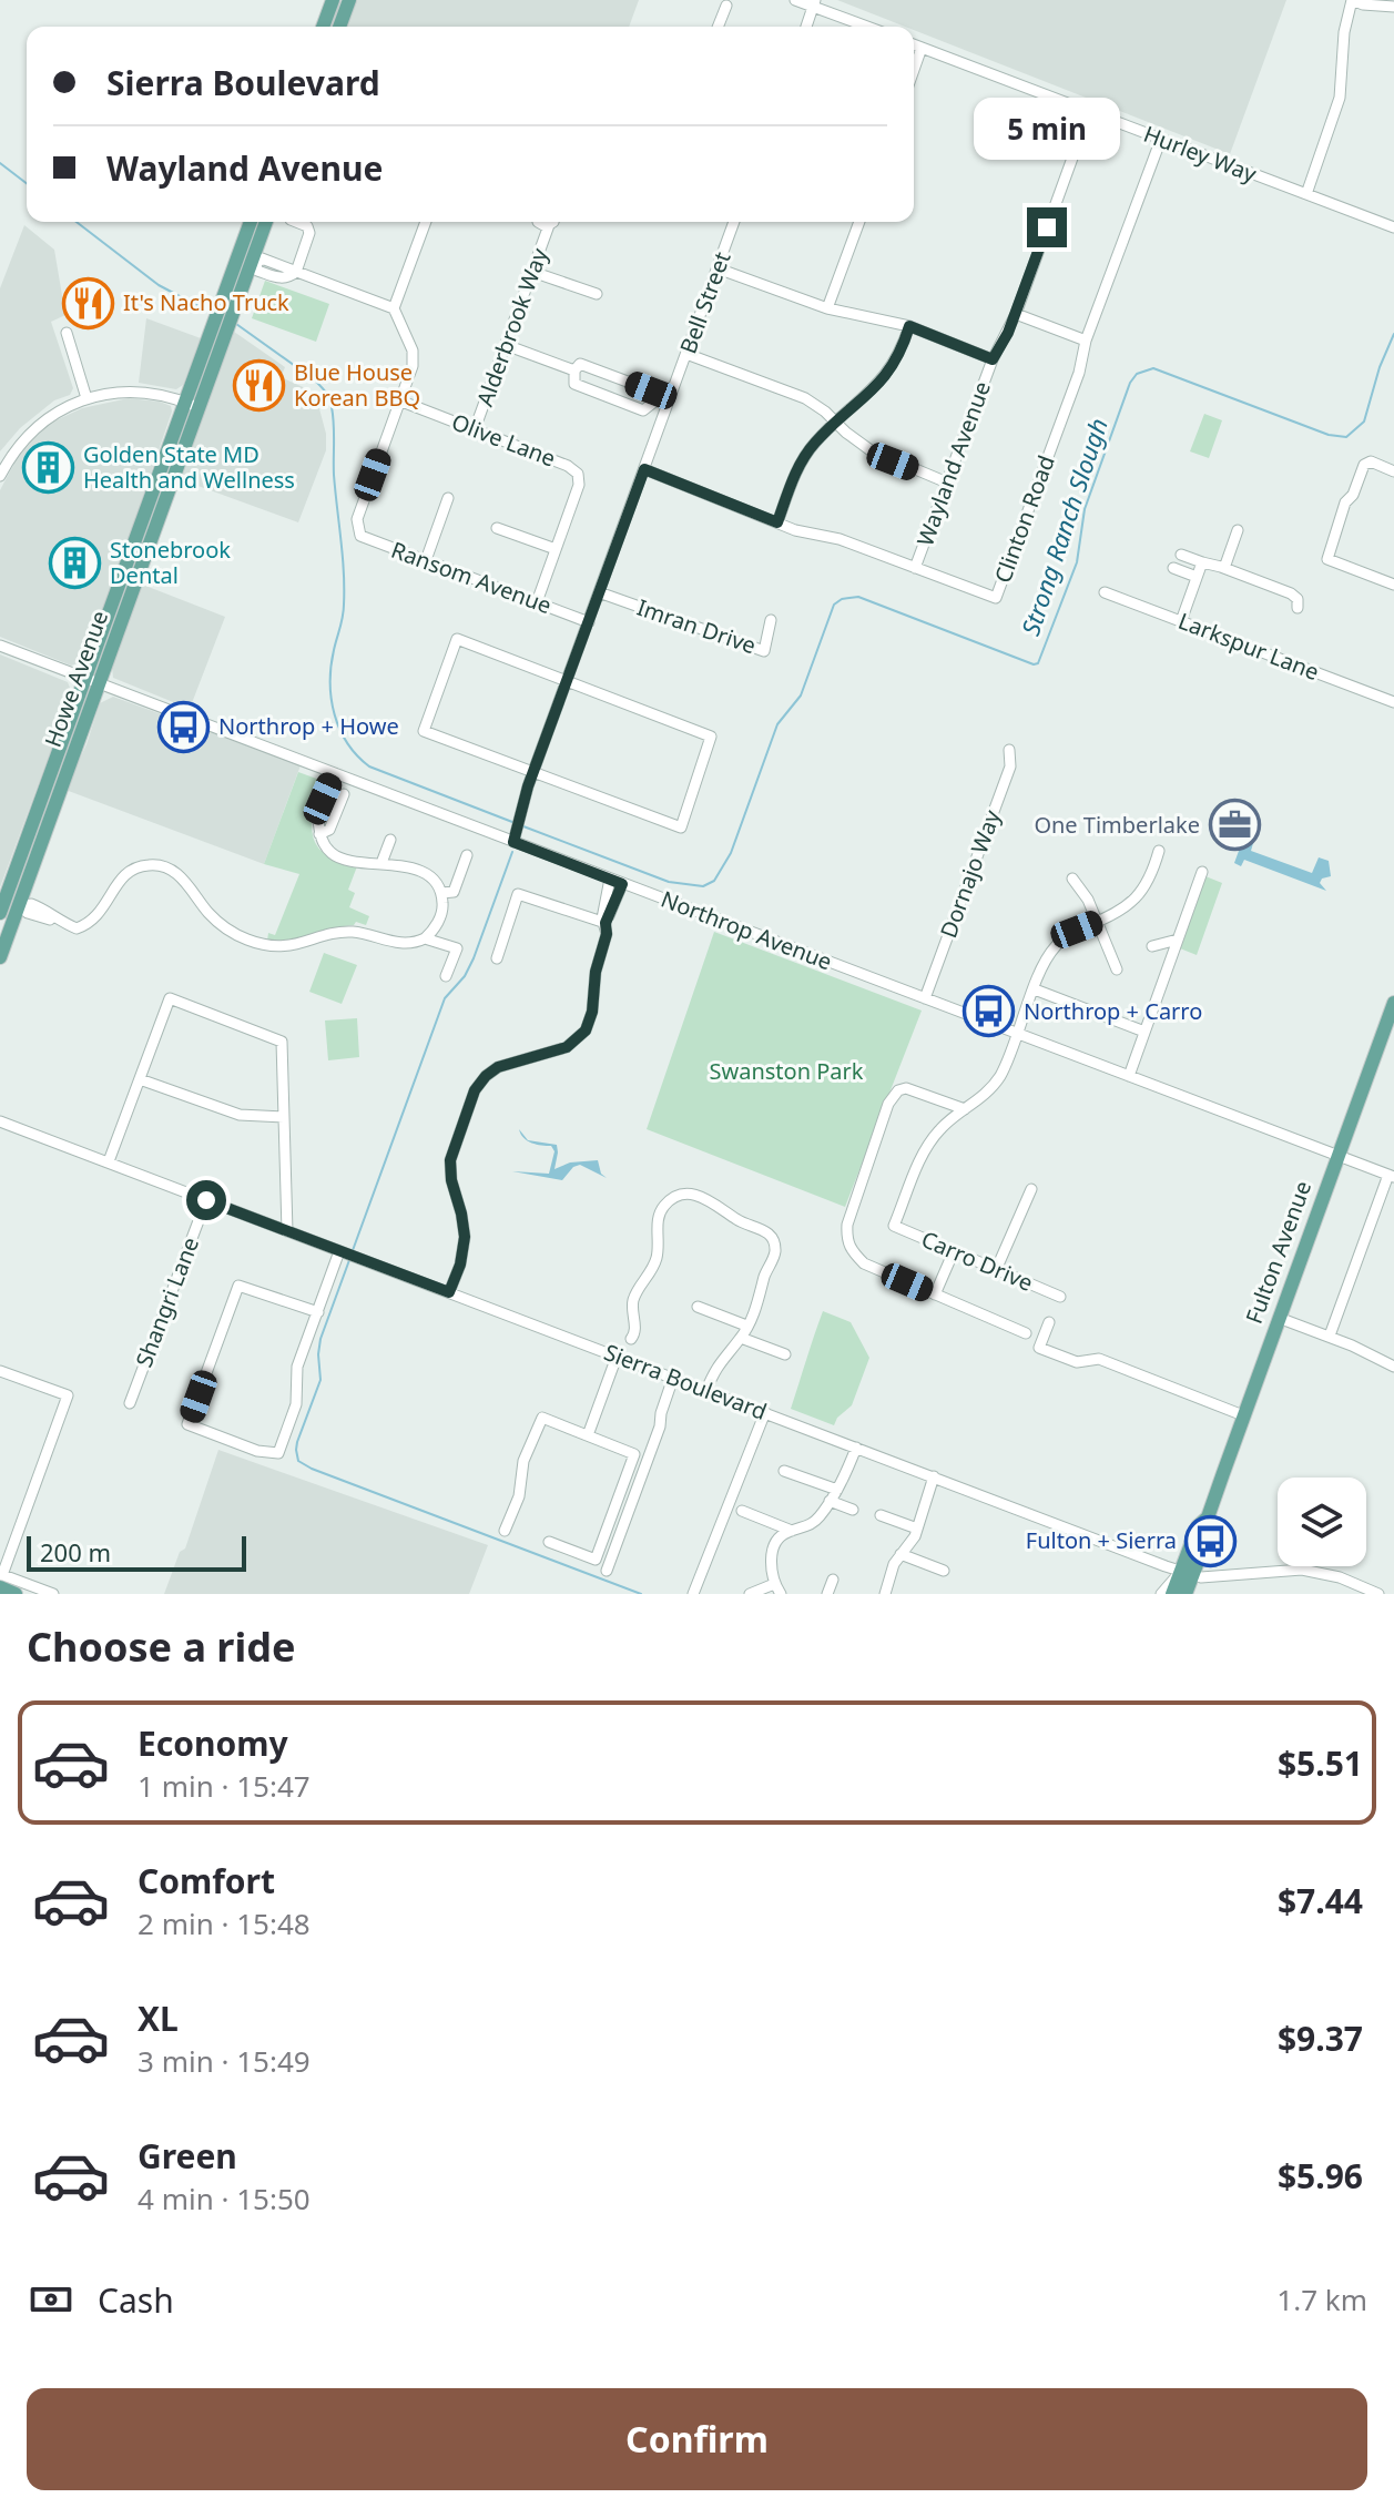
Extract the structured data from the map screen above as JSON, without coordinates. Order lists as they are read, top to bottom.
{
  "streets": {
    "main road": ["Howe Avenue", "Fulton Avenue"],
    "street": [
      "Hurley Way",
      "Bell Street",
      "Alderbrook Way",
      "Olive Lane",
      "Wayland Avenue",
      "Clinton Road",
      "Ransom Avenue",
      "Imran Drive",
      "Larkspur Lane",
      "Dornajo Way",
      "Northrop Avenue",
      "Carro Drive",
      "Shangri Lane",
      "Sierra Boulevard"
    ]
  },
  "crossings": [
    ["Hurley Way", "Wayland Avenue"],
    ["Hurley Way", "Clinton Road"],
    ["Bell Street", "Clinton Road"],
    ["Bell Street", "Ransom Avenue"],
    ["Bell Street", "Imran Drive"],
    ["Bell Street", "Northrop Avenue"],
    ["Alderbrook Way", "Olive Lane"],
    ["Olive Lane", "Ransom Avenue"],
    ["Wayland Avenue", "Clinton Road"],
    ["Howe Avenue", "Northrop Avenue"],
    ["Dornajo Way", "Northrop Avenue"],
    ["Northrop Avenue", "Fulton Avenue"],
    ["Northrop Avenue", "Carro Drive"],
    ["Fulton Avenue", "Sierra Boulevard"],
    ["Shangri Lane", "Sierra Boulevard"]
  ],
  "water": ["Strong Ranch Slough"],
  "parks": ["Swanston Park"],
  "places": {
    "restaurant": ["It's Nacho Truck", "Blue House Korean BBQ"],
    "building": ["Golden State MD Health and Wellness", "Stonebrook Dental"],
    "bus stop": ["Northrop + Howe", "Northrop + Carro", "Fulton + Sierra"],
    "office": ["One Timberlake"]
  },
  "scale_bar": "200 m",
  "page": {
    "banner": ["Sierra Boulevard", "Wayland Avenue"],
    "bubble": "5 min",
    "scale": "200 m",
    "heading": "Choose a ride",
    "list": [
      {
        "name": "Economy",
        "note": "1 min · 15:47",
        "value": "$5.51"
      },
      {
        "name": "Comfort",
        "note": "2 min · 15:48",
        "value": "$7.44"
      },
      {
        "name": "XL",
        "note": "3 min · 15:49",
        "value": "$9.37"
      },
      {
        "name": "Green",
        "note": "4 min · 15:50",
        "value": "$5.96"
      }
    ],
    "pay": ["Cash", "1.7 km"],
    "buttons": "Confirm"
  }
}
